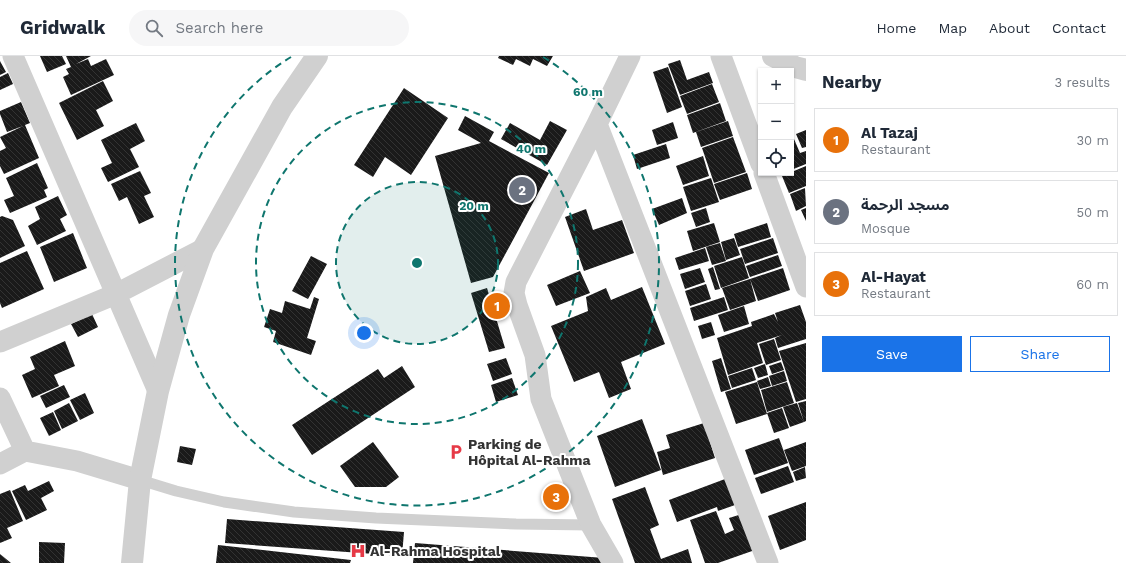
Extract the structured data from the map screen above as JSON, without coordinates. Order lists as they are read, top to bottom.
{
  "places": {
    "parking": ["Parking de Hôpital Al-Rahma"],
    "hospital": ["Al-Rahma Hospital"]
  },
  "page": {
    "header": "Gridwalk",
    "search": "Search here",
    "nav": [
      "Home",
      "Map",
      "About",
      "Contact"
    ],
    "heading": ["Nearby", "3 results"],
    "map_buttons": ["+", "−"],
    "list": [
      {
        "mark": "1",
        "name": "Al Tazaj",
        "note": "Restaurant",
        "value": "30 m"
      },
      {
        "mark": "2",
        "name": "مسجد الرحمة",
        "note": "Mosque",
        "value": "50 m"
      },
      {
        "mark": "3",
        "name": "Al-Hayat",
        "note": "Restaurant",
        "value": "60 m"
      }
    ],
    "pins": ["2", "1", "3"],
    "buttons": ["Save", "Share"]
  },
  "rings": ["60 m", "40 m", "20 m"]
}
